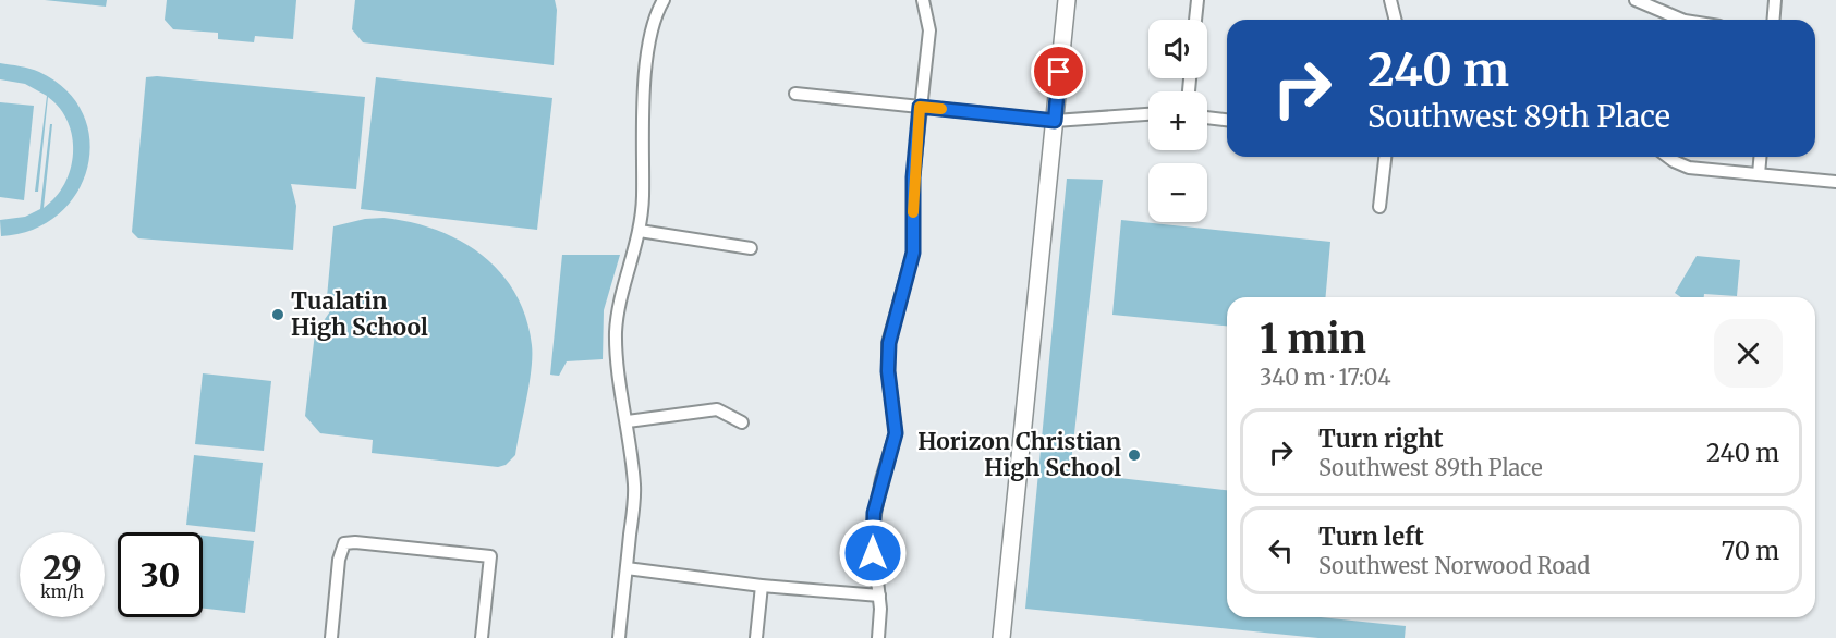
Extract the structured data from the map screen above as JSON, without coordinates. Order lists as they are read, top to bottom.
{
  "places": ["Tualatin High School", "Horizon Christian High School"],
  "page": {
    "map_buttons": ["+", "−"],
    "turn": ["240 m", "Southwest 89th Place"],
    "heading": ["1 min", "340 m · 17:04"],
    "list": [
      {
        "name": "Turn right",
        "note": "Southwest 89th Place",
        "value": "240 m"
      },
      {
        "name": "Turn left",
        "note": "Southwest Norwood Road",
        "value": "70 m"
      }
    ],
    "speed": "29 km/h",
    "limit": "30"
  }
}
